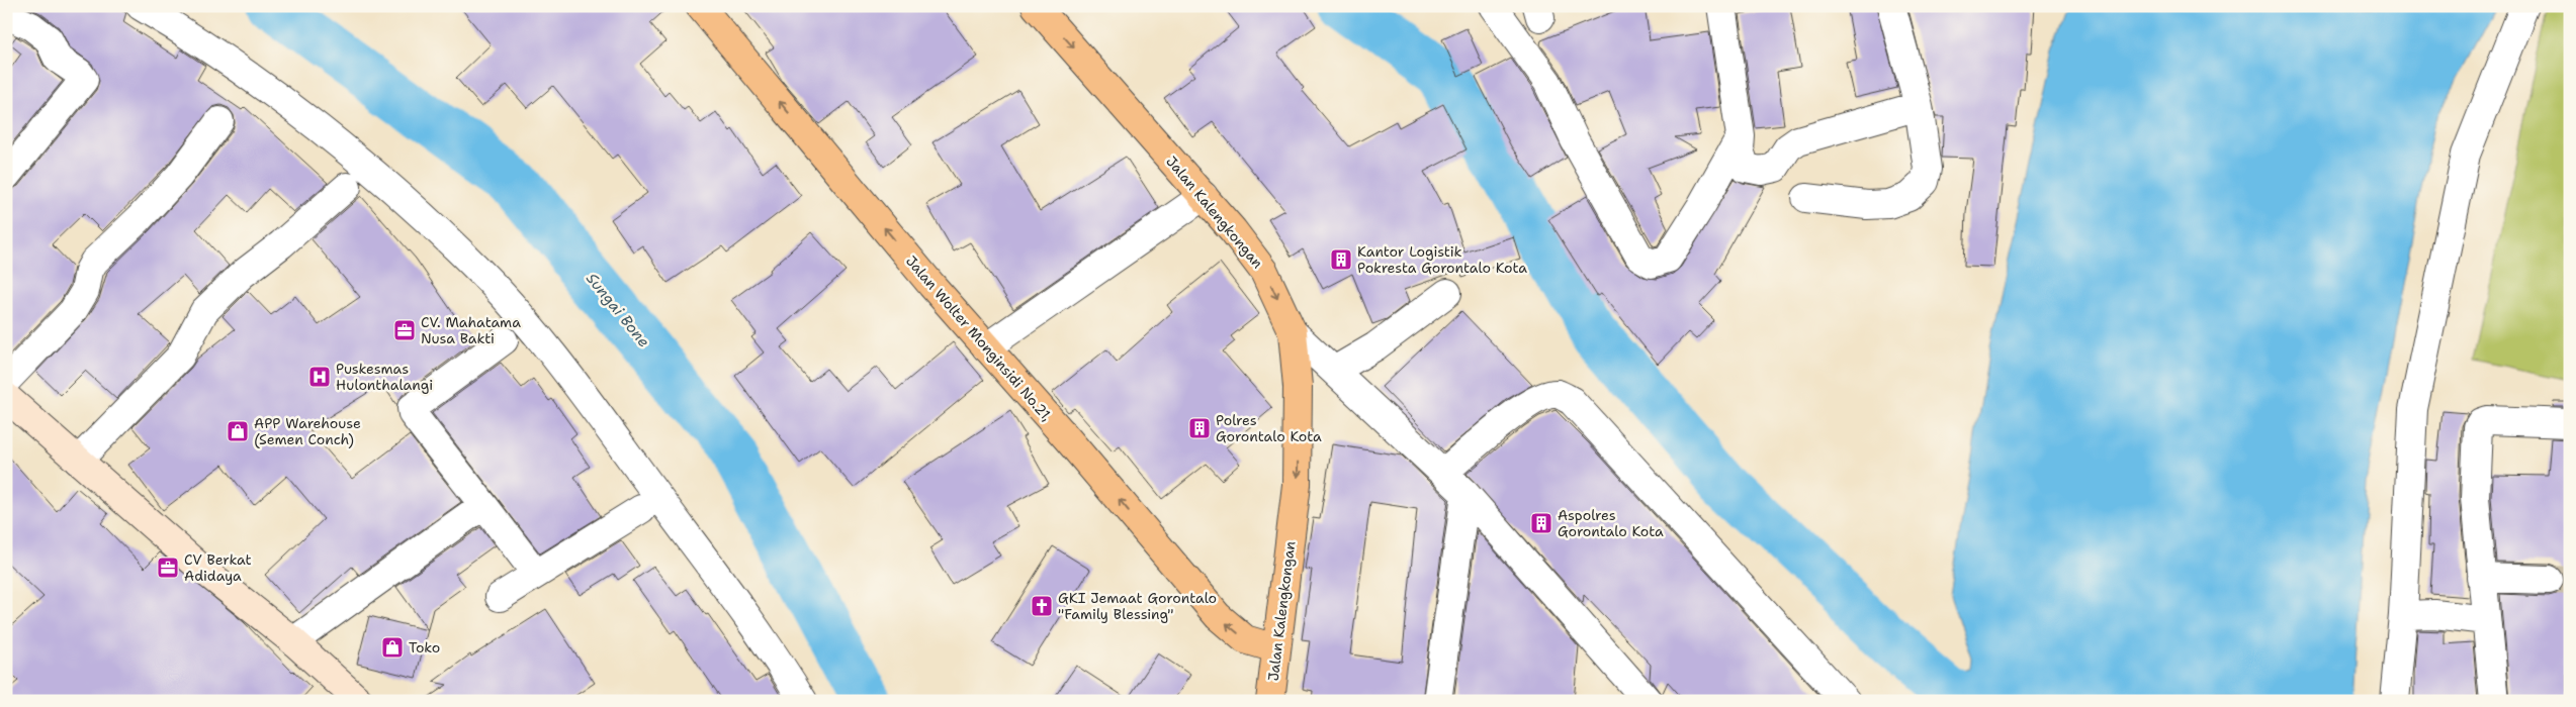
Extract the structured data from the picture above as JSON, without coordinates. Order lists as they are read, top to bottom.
{
  "streets": {
    "highway": ["Jalan Kalengkongan", "Jalan Wolter Monginsidi No.21,"]
  },
  "crossings": [
    ["Jalan Kalengkongan", "Jalan Wolter Monginsidi No.21,"]
  ],
  "one_way": ["Jalan Kalengkongan", "Jalan Wolter Monginsidi No.21,"],
  "water": ["Sungai Bone"],
  "places": {
    "building": ["Kantor Logistik Pokresta Gorontalo Kota", "Polres Gorontalo Kota", "Aspolres Gorontalo Kota"],
    "office": ["CV. Mahatama Nusa Bakti", "CV Berkat Adidaya"],
    "hospital": ["Puskesmas Hulonthalangi"],
    "shop": ["APP Warehouse (Semen Conch)", "Toko"],
    "church": ["GKI Jemaat Gorontalo \"Family Blessing\""]
  }
}
